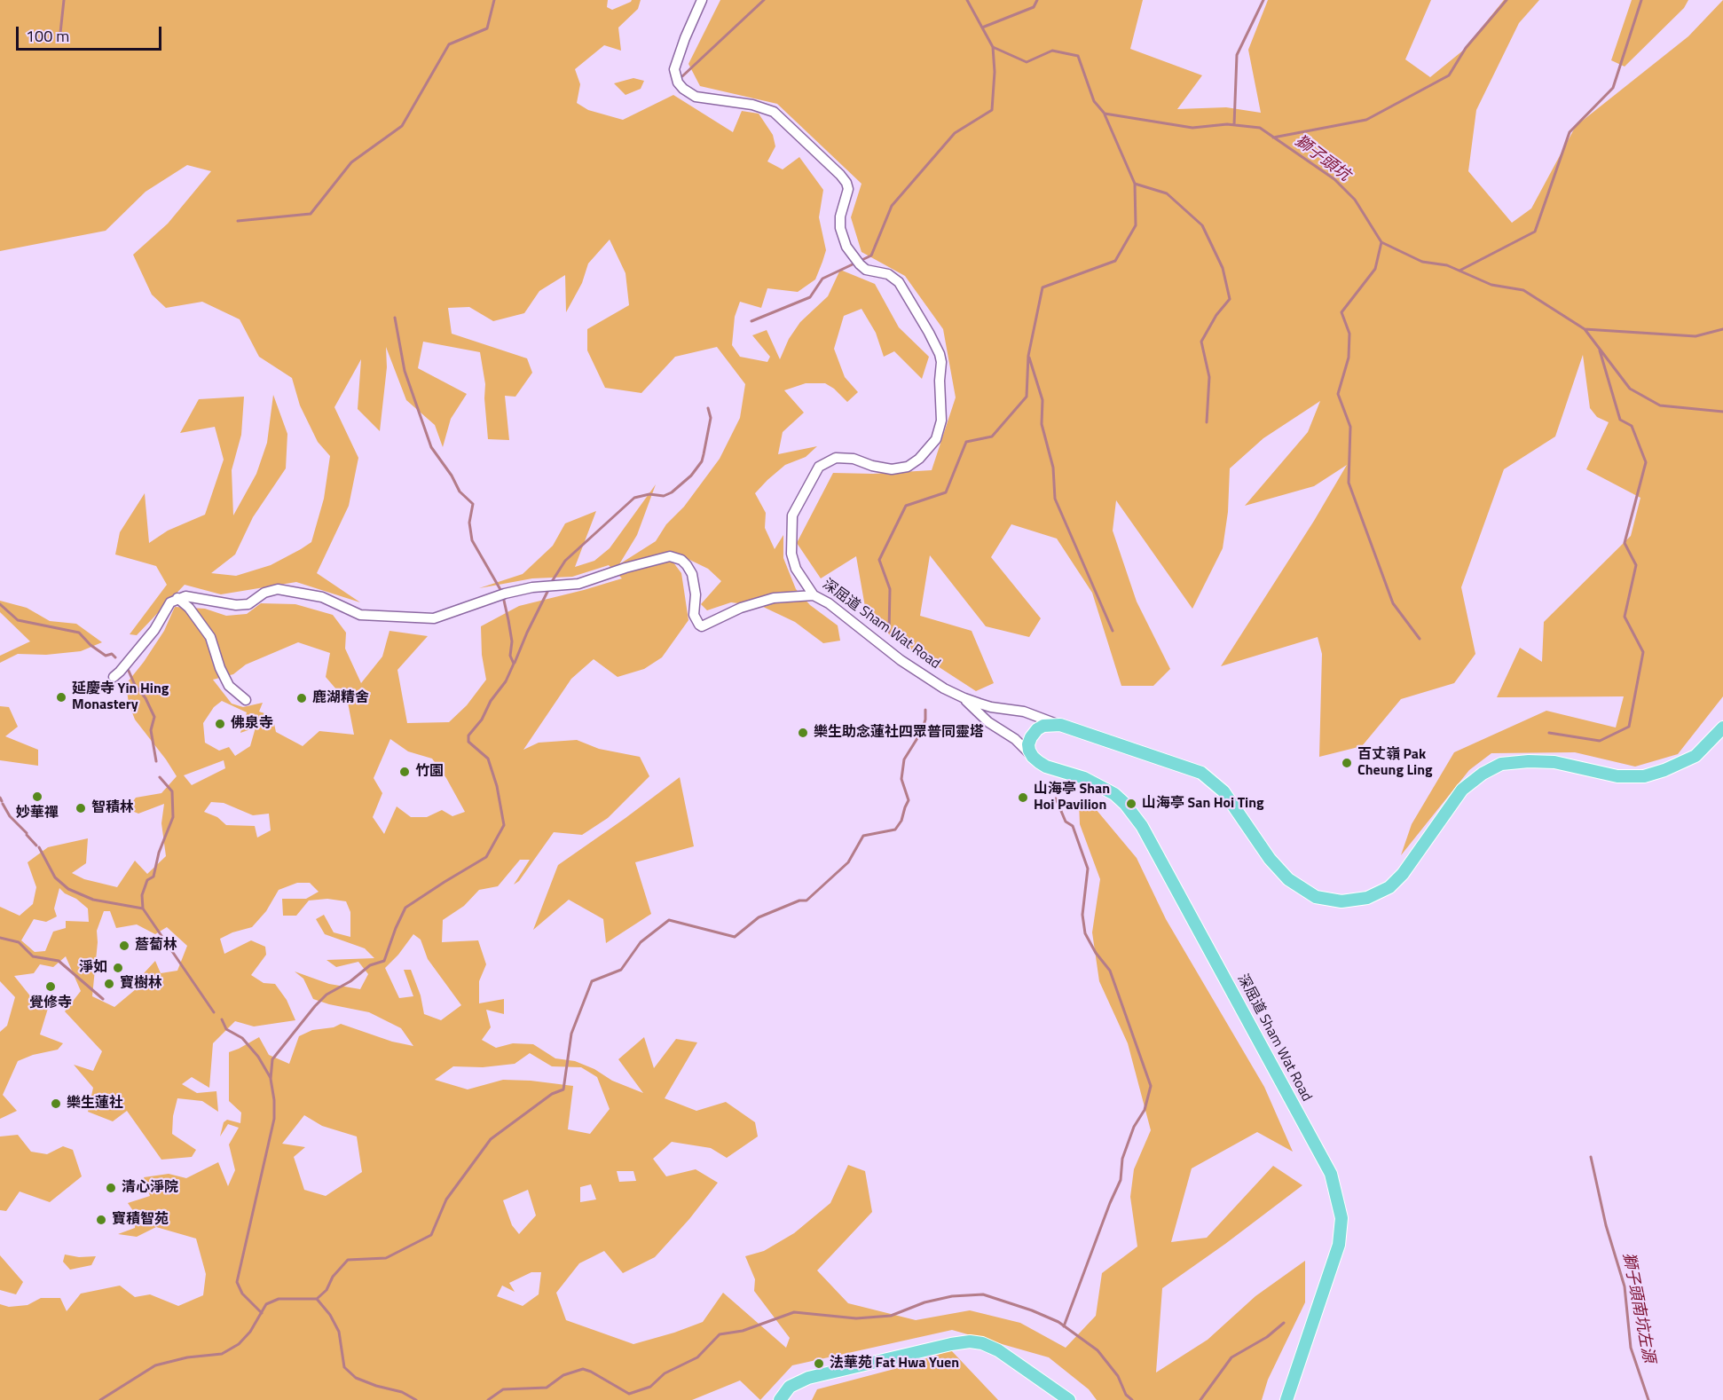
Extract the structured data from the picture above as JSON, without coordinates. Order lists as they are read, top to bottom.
{
  "streets": {
    "main road": ["深屈道 Sham Wat Road"]
  },
  "water": ["獅子頭坑", "獅子頭南坑左源"],
  "places": [
    "延慶寺 Yin Hing Monastery",
    "鹿湖精舍",
    "佛泉寺",
    "樂生助念蓮社四眾普同靈塔",
    "百丈嶺 Pak Cheung Ling",
    "竹園",
    "妙華禪",
    "山海亭 Shan Hoi Pavilion",
    "山海亭 San Hoi Ting",
    "智積林",
    "薝蔔林",
    "淨如",
    "寶樹林",
    "覺修寺",
    "樂生蓮社",
    "清心淨院",
    "寶積智苑",
    "法華苑 Fat Hwa Yuen"
  ],
  "scale_bar": "100 m"
}
